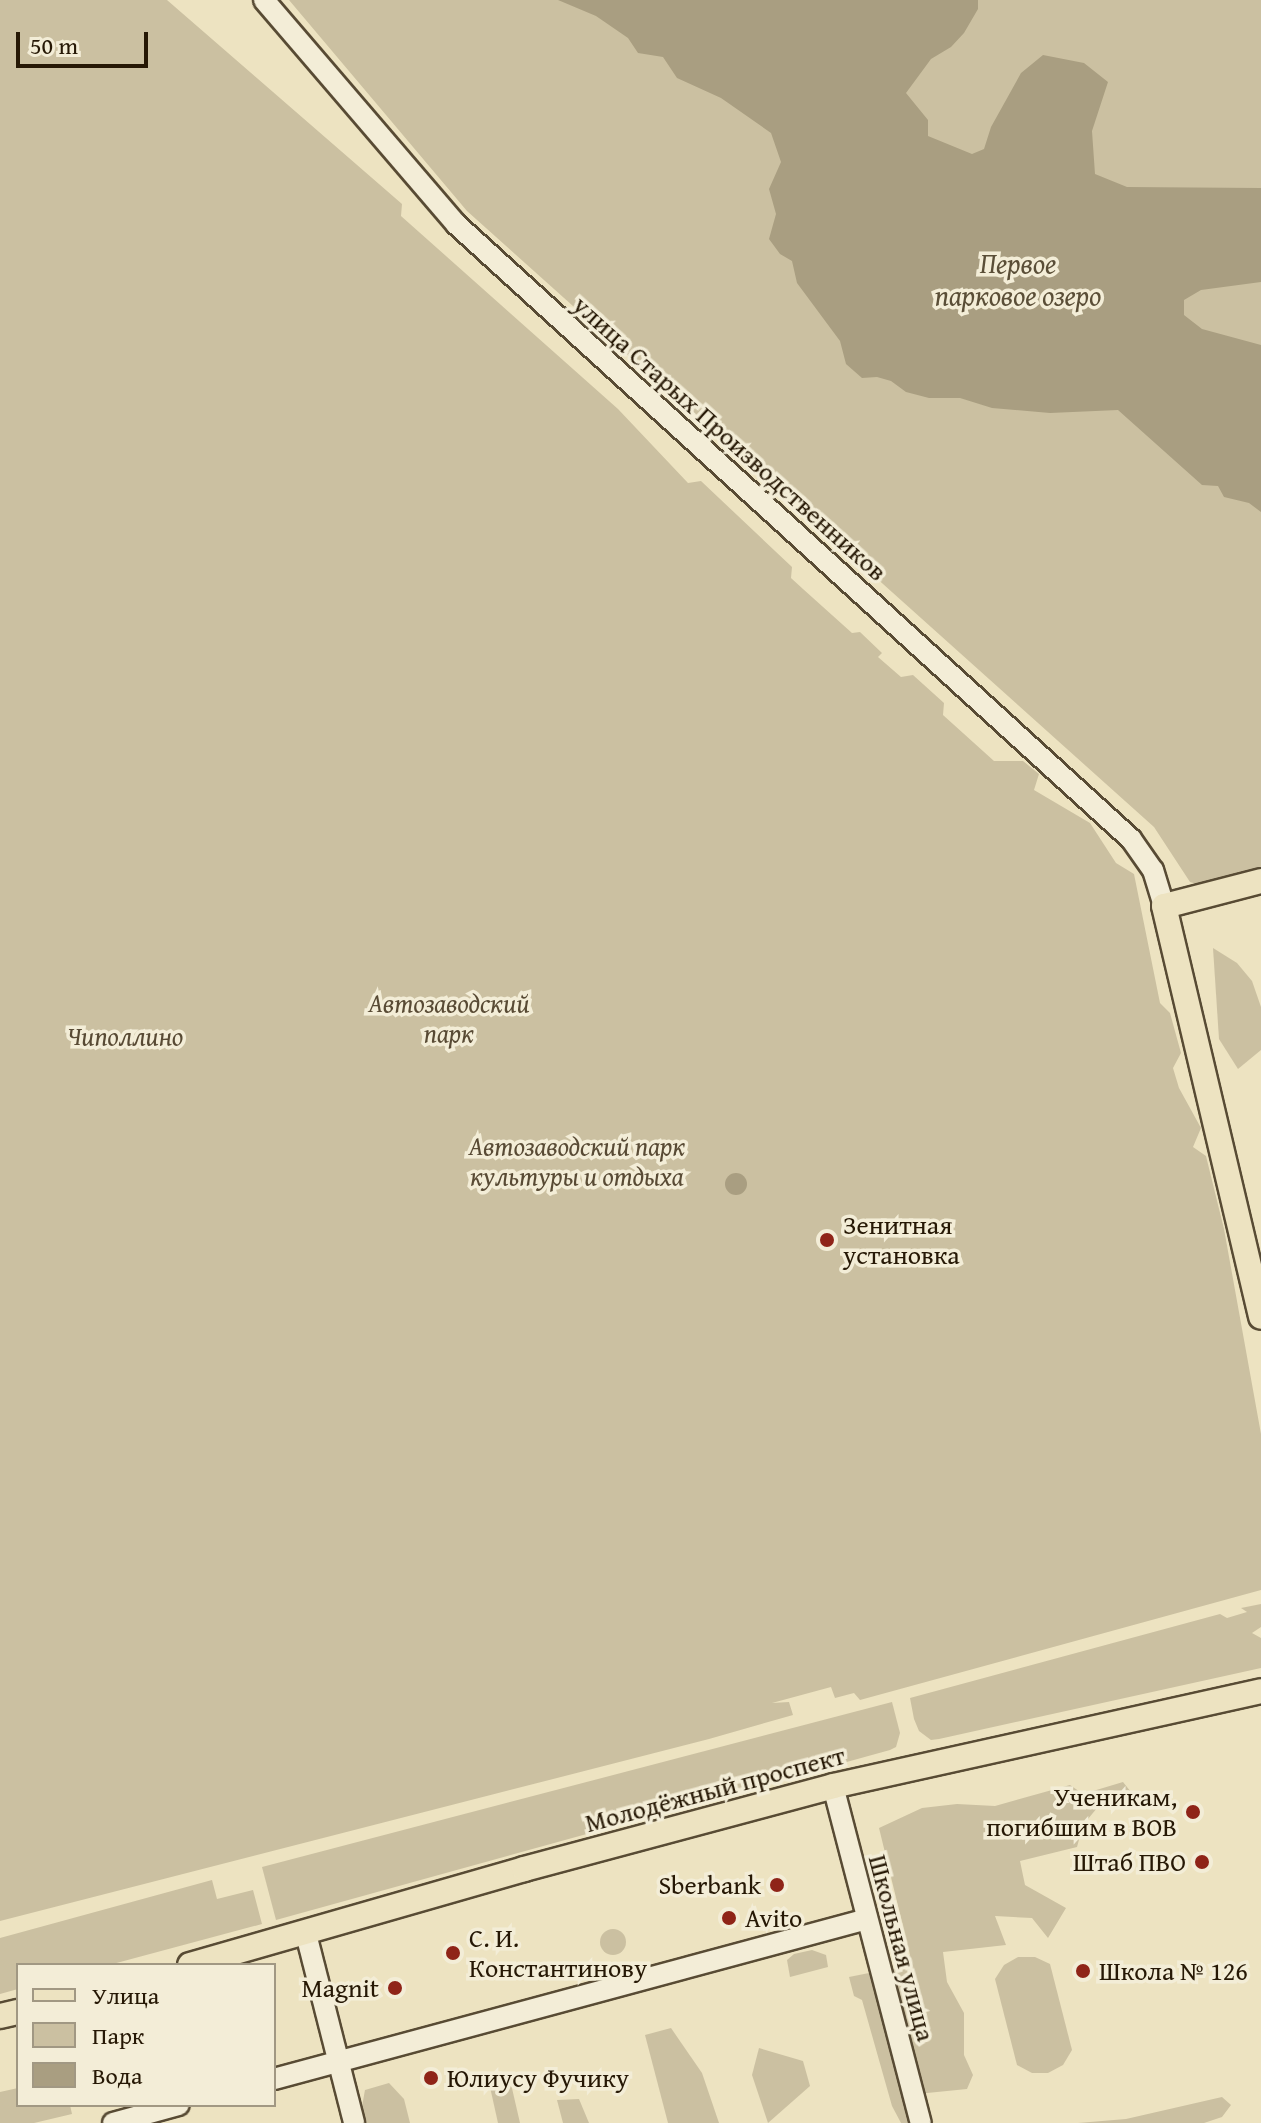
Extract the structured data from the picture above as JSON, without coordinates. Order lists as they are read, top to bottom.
{
  "streets": {
    "main road": ["Молодёжный проспект"],
    "street": ["улица Старых Производственников", "Школьная улица"]
  },
  "crossings": [
    ["Молодёжный проспект", "Школьная улица"]
  ],
  "water": ["Первое парковое озеро"],
  "parks": ["Автозаводский парк", "Чиполлино", "Автозаводский парк культуры и отдыха"],
  "places": [
    "Зенитная установка",
    "Ученикам, погибшим в ВОВ",
    "Штаб ПВО",
    "Sberbank",
    "Avito",
    "С. И. Константинову",
    "Школа № 126",
    "Magnit",
    "Юлиусу Фучику"
  ],
  "legend": ["Улица", "Парк", "Вода"],
  "scale_bar": "50 m"
}
